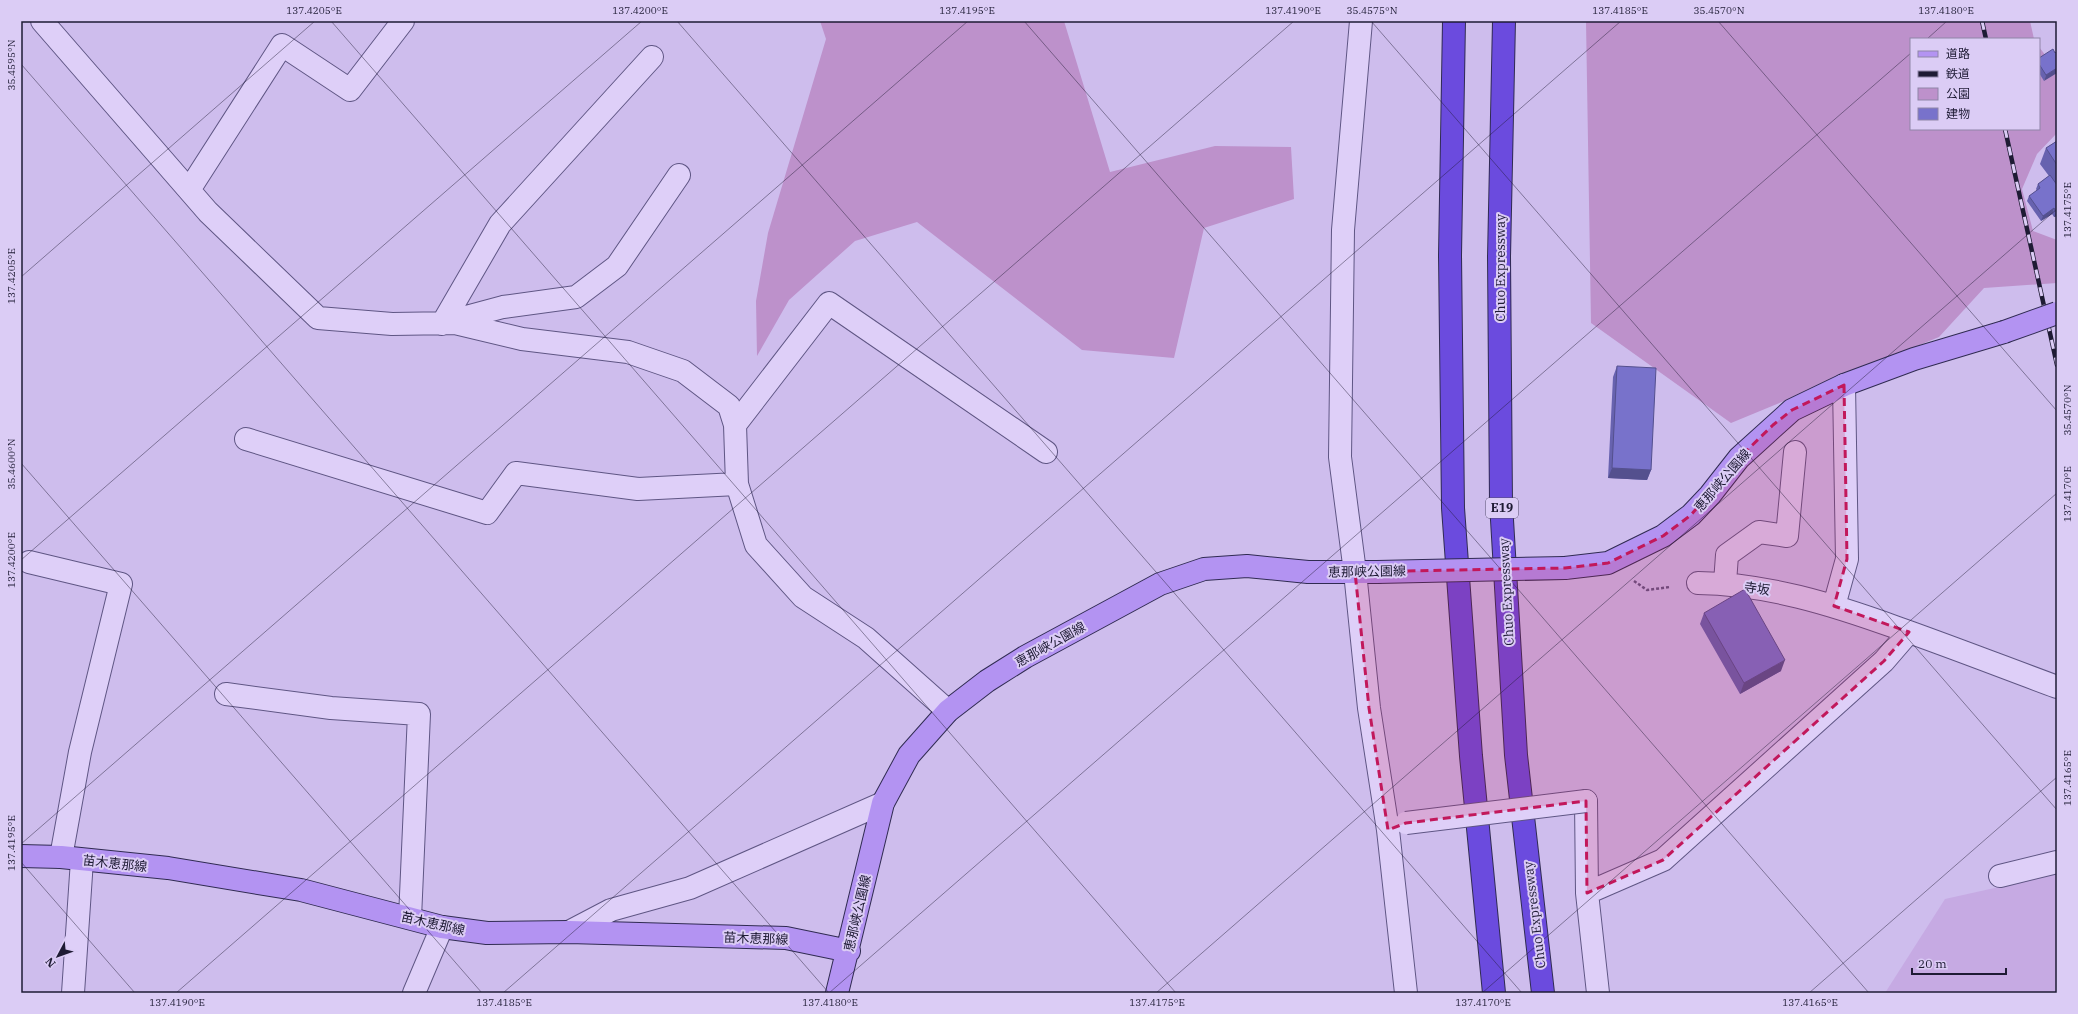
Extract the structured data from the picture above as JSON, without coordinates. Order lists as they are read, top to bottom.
{
  "streets": {
    "highway": ["Chuo Expressway", "E19"],
    "main road": ["恵那峡公園線", "苗木恵那線"],
    "street": ["寺坂"]
  },
  "crossings": [
    ["恵那峡公園線", "苗木恵那線"]
  ],
  "legend": [
    "道路",
    "鉄道",
    "公園",
    "建物"
  ],
  "scale_bar": "20 m",
  "north": "bottom left",
  "coordinates": [
    "137.4205°E",
    "137.4200°E",
    "137.4195°E",
    "137.4190°E",
    "35.4575°N",
    "137.4185°E",
    "35.4570°N",
    "137.4180°E",
    "35.4595°N",
    "137.4175°E",
    "35.4600°N",
    "137.4170°E",
    "137.4165°E"
  ]
}
